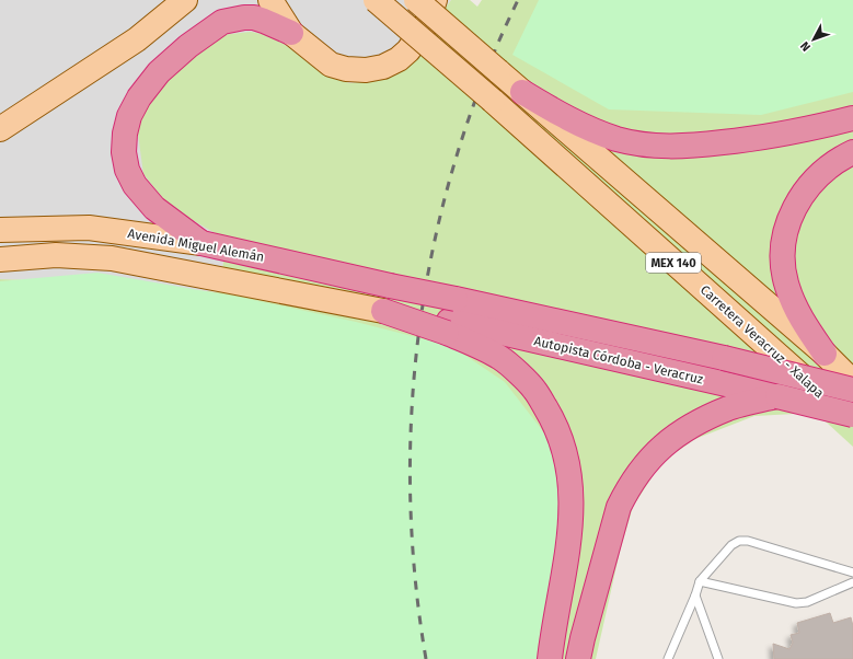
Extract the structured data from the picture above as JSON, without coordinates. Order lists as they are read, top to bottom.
{
  "streets": {
    "highway": ["Avenida Miguel Alemán", "Autopista Córdoba - Veracruz"],
    "main road": ["MEX 140", "Carretera Veracruz - Xalapa"]
  },
  "crossings": [
    ["Avenida Miguel Alemán", "Autopista Córdoba - Veracruz"]
  ],
  "north": "bottom left"
}
